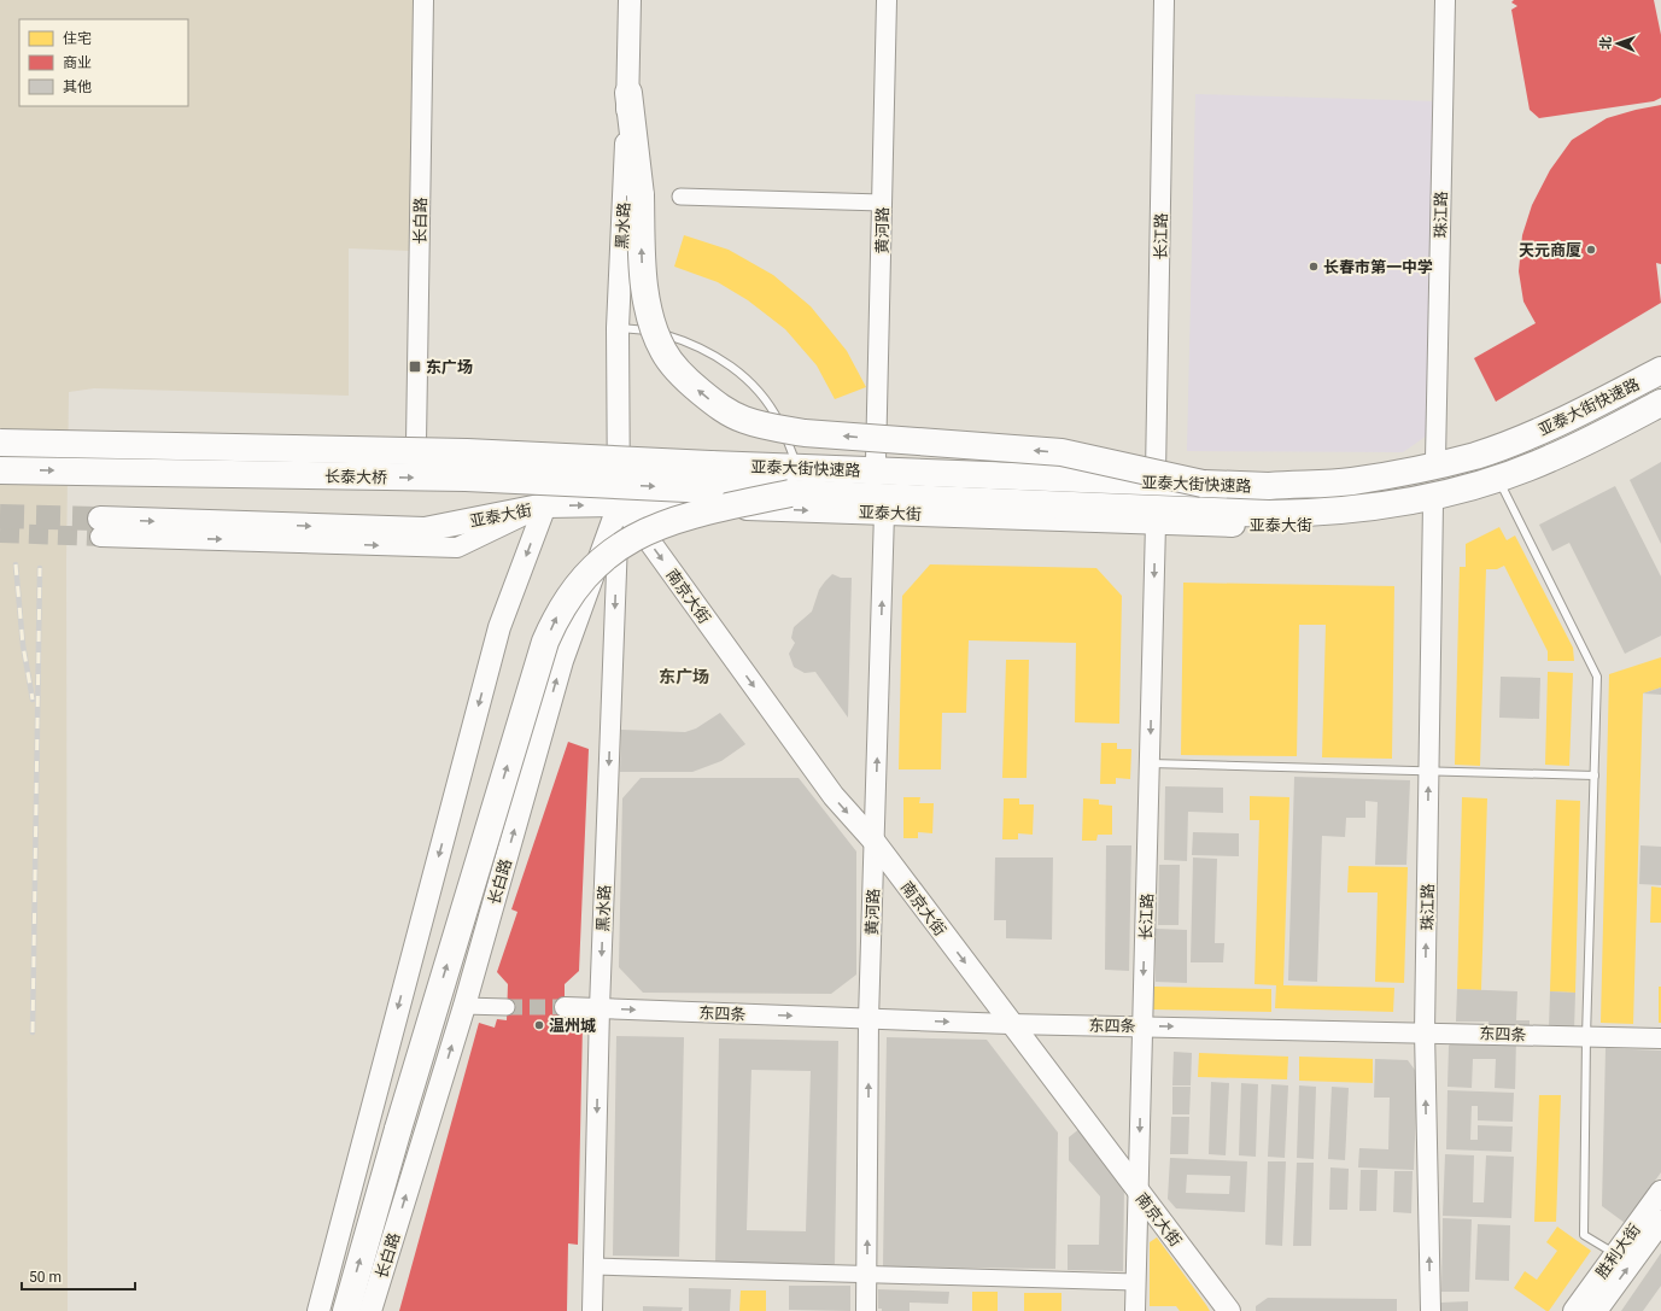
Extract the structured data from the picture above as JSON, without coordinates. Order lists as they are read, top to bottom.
{
  "streets": {
    "highway": ["亚泰大街快速路", "长泰大桥"],
    "main road": [
      "长白路",
      "黑水路",
      "亚泰大街",
      "南京大街",
      "胜利大街"
    ],
    "street": [
      "珠江路",
      "黄河路",
      "长江路",
      "东四条"
    ]
  },
  "crossings": [
    ["珠江路", "亚泰大街"],
    ["珠江路", "东四条"],
    ["长白路", "黑水路"],
    ["长白路", "亚泰大街"],
    ["长白路", "南京大街"],
    ["黑水路", "亚泰大街"],
    ["黑水路", "南京大街"],
    ["黑水路", "东四条"],
    ["黄河路", "亚泰大街"],
    ["黄河路", "南京大街"],
    ["黄河路", "东四条"],
    ["长江路", "亚泰大街"],
    ["长江路", "南京大街"],
    ["长江路", "东四条"],
    ["亚泰大街快速路", "长泰大桥"],
    ["亚泰大街", "南京大街"],
    ["南京大街", "东四条"]
  ],
  "one_way": [
    "珠江路",
    "长白路",
    "黄河路",
    "长江路",
    "南京大街",
    "东四条"
  ],
  "districts": ["东广场"],
  "places": {
    "other": ["天元商厦", "长春市第一中学", "温州城"],
    "transit": ["东广场"]
  },
  "legend": ["住宅", "商业", "其他"],
  "scale_bar": "50 m",
  "north": "left"
}
